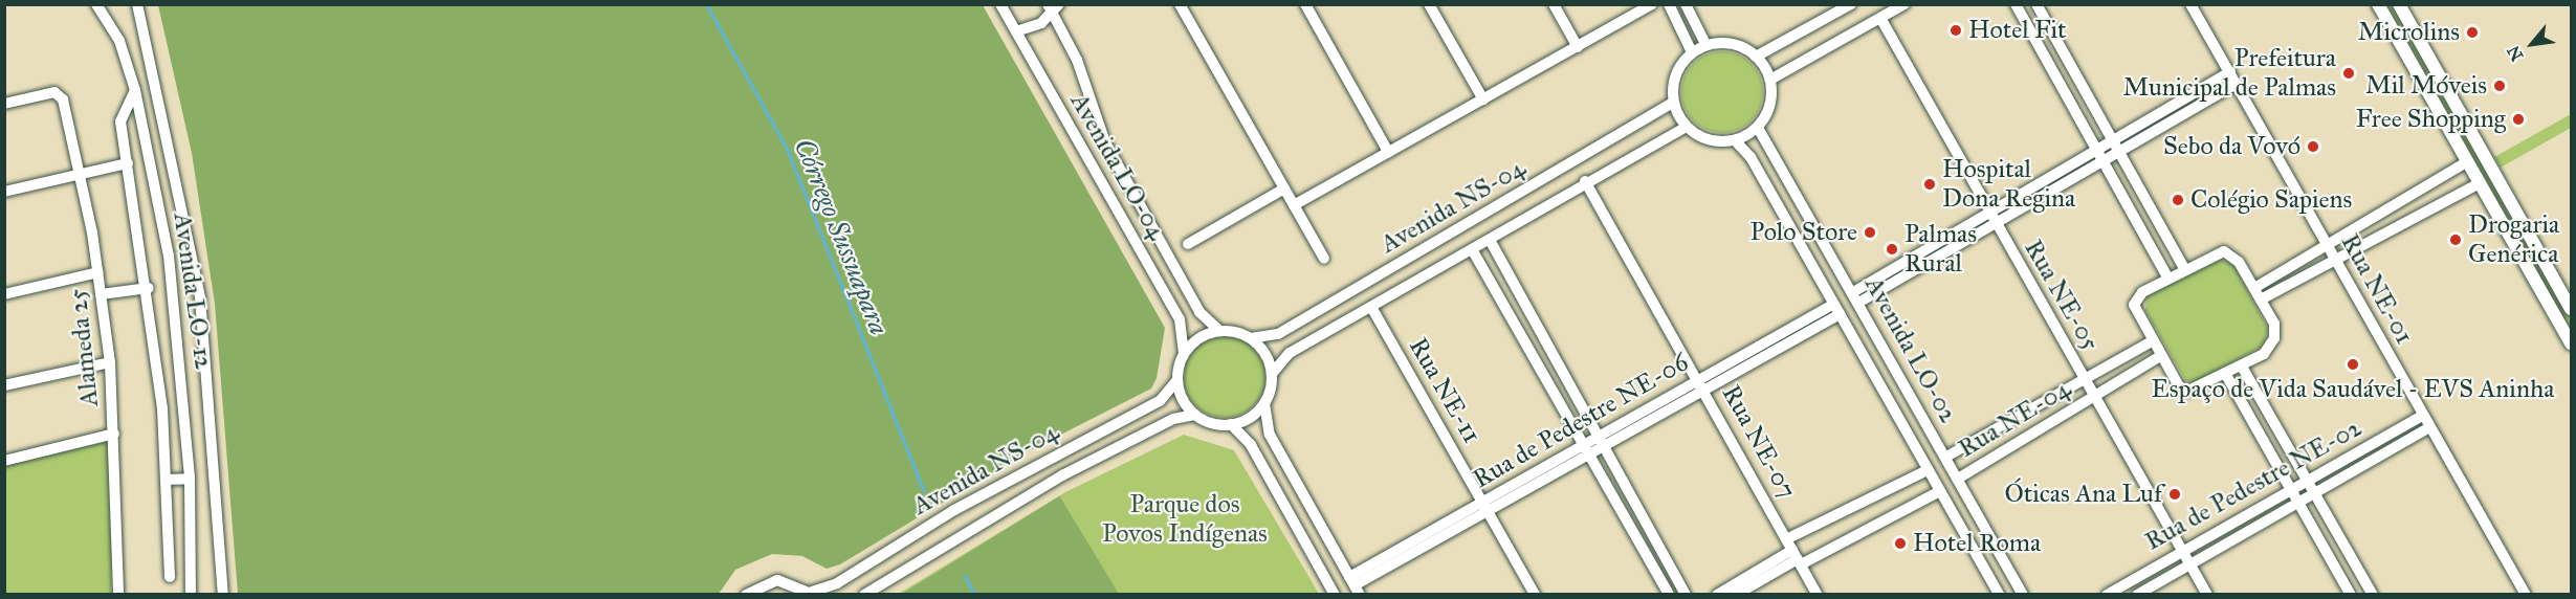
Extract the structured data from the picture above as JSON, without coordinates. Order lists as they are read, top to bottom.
{
  "streets": {
    "street": [
      "Avenida LO-04",
      "Avenida NS-04",
      "Rua NE-01",
      "Avenida LO-12",
      "Rua NE-05",
      "Alameda 25",
      "Avenida LO-02",
      "Rua NE-11",
      "Rua NE-04",
      "Rua de Pedestre NE-06",
      "Rua NE-07",
      "Rua de Pedestre NE-02"
    ]
  },
  "crossings": [
    ["Avenida LO-04", "Avenida NS-04"],
    ["Avenida NS-04", "Avenida LO-02"],
    ["Avenida NS-04", "Rua NE-11"],
    ["Avenida NS-04", "Rua NE-07"],
    ["Rua NE-01", "Rua de Pedestre NE-02"],
    ["Rua NE-05", "Rua NE-04"],
    ["Rua NE-05", "Rua de Pedestre NE-02"],
    ["Avenida LO-02", "Rua NE-04"],
    ["Avenida LO-02", "Rua de Pedestre NE-06"],
    ["Rua NE-11", "Rua de Pedestre NE-06"],
    ["Rua de Pedestre NE-06", "Rua NE-07"]
  ],
  "water": ["Córrego Sussuapara"],
  "parks": ["Parque dos Povos Indígenas"],
  "places": [
    "Hotel Fit",
    "Microlins",
    "Prefeitura Municipal de Palmas",
    "Mil Móveis",
    "Free Shopping",
    "Sebo da Vovó",
    "Hospital Dona Regina",
    "Colégio Sapiens",
    "Polo Store",
    "Drogaria Genérica",
    "Palmas Rural",
    "Espaço de Vida Saudável - EVS Aninha",
    "Óticas Ana Luf",
    "Hotel Roma"
  ],
  "north": "bottom left"
}
